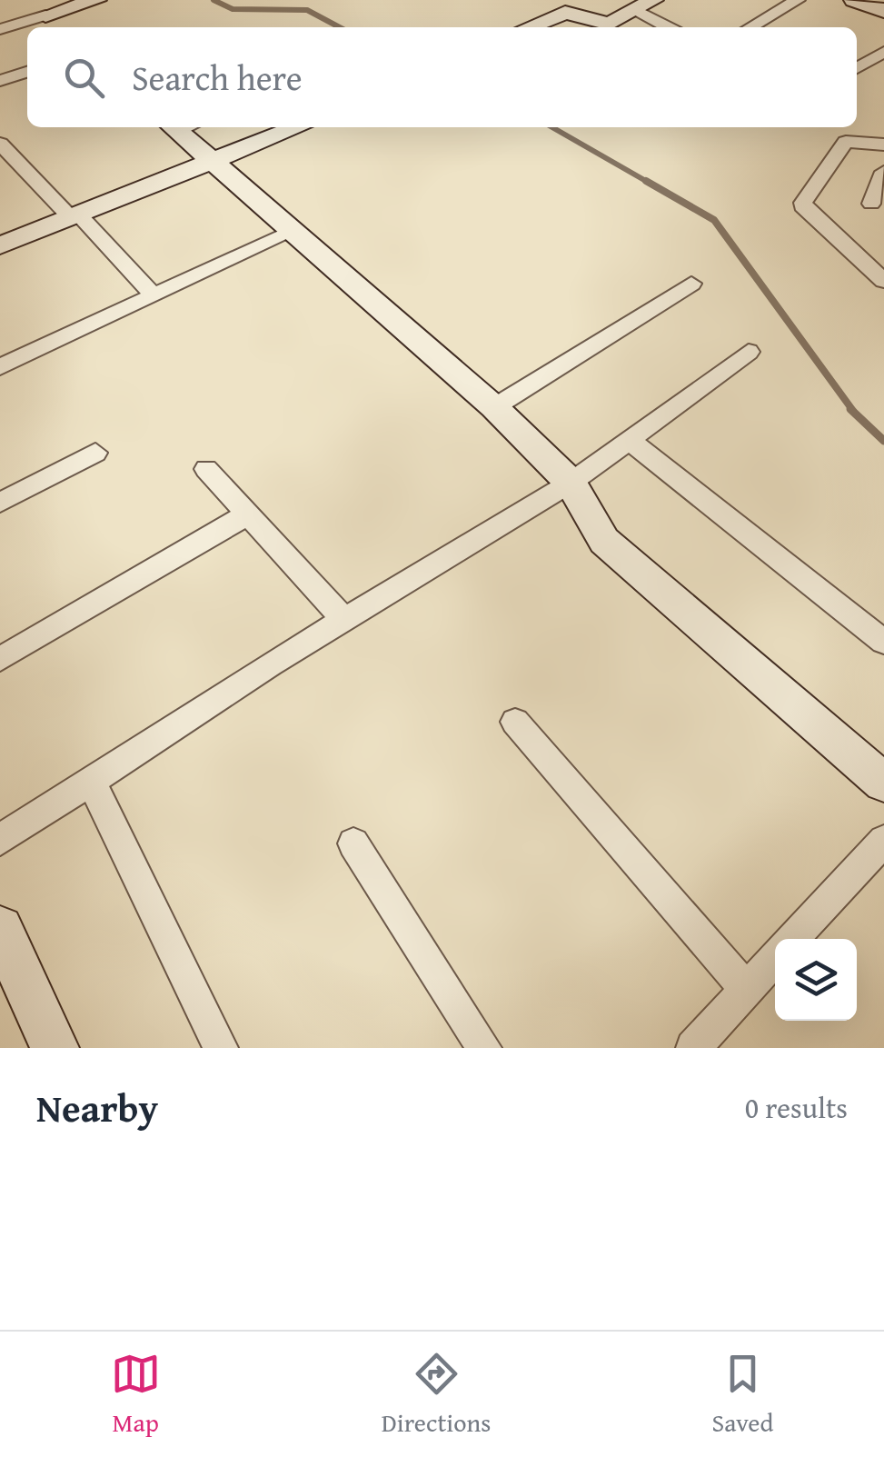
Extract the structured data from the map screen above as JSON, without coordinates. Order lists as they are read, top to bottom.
{
  "page": {
    "search": "Search here",
    "heading": ["Nearby", "0 results"],
    "nav": ["Map", "Directions", "Saved"]
  }
}
